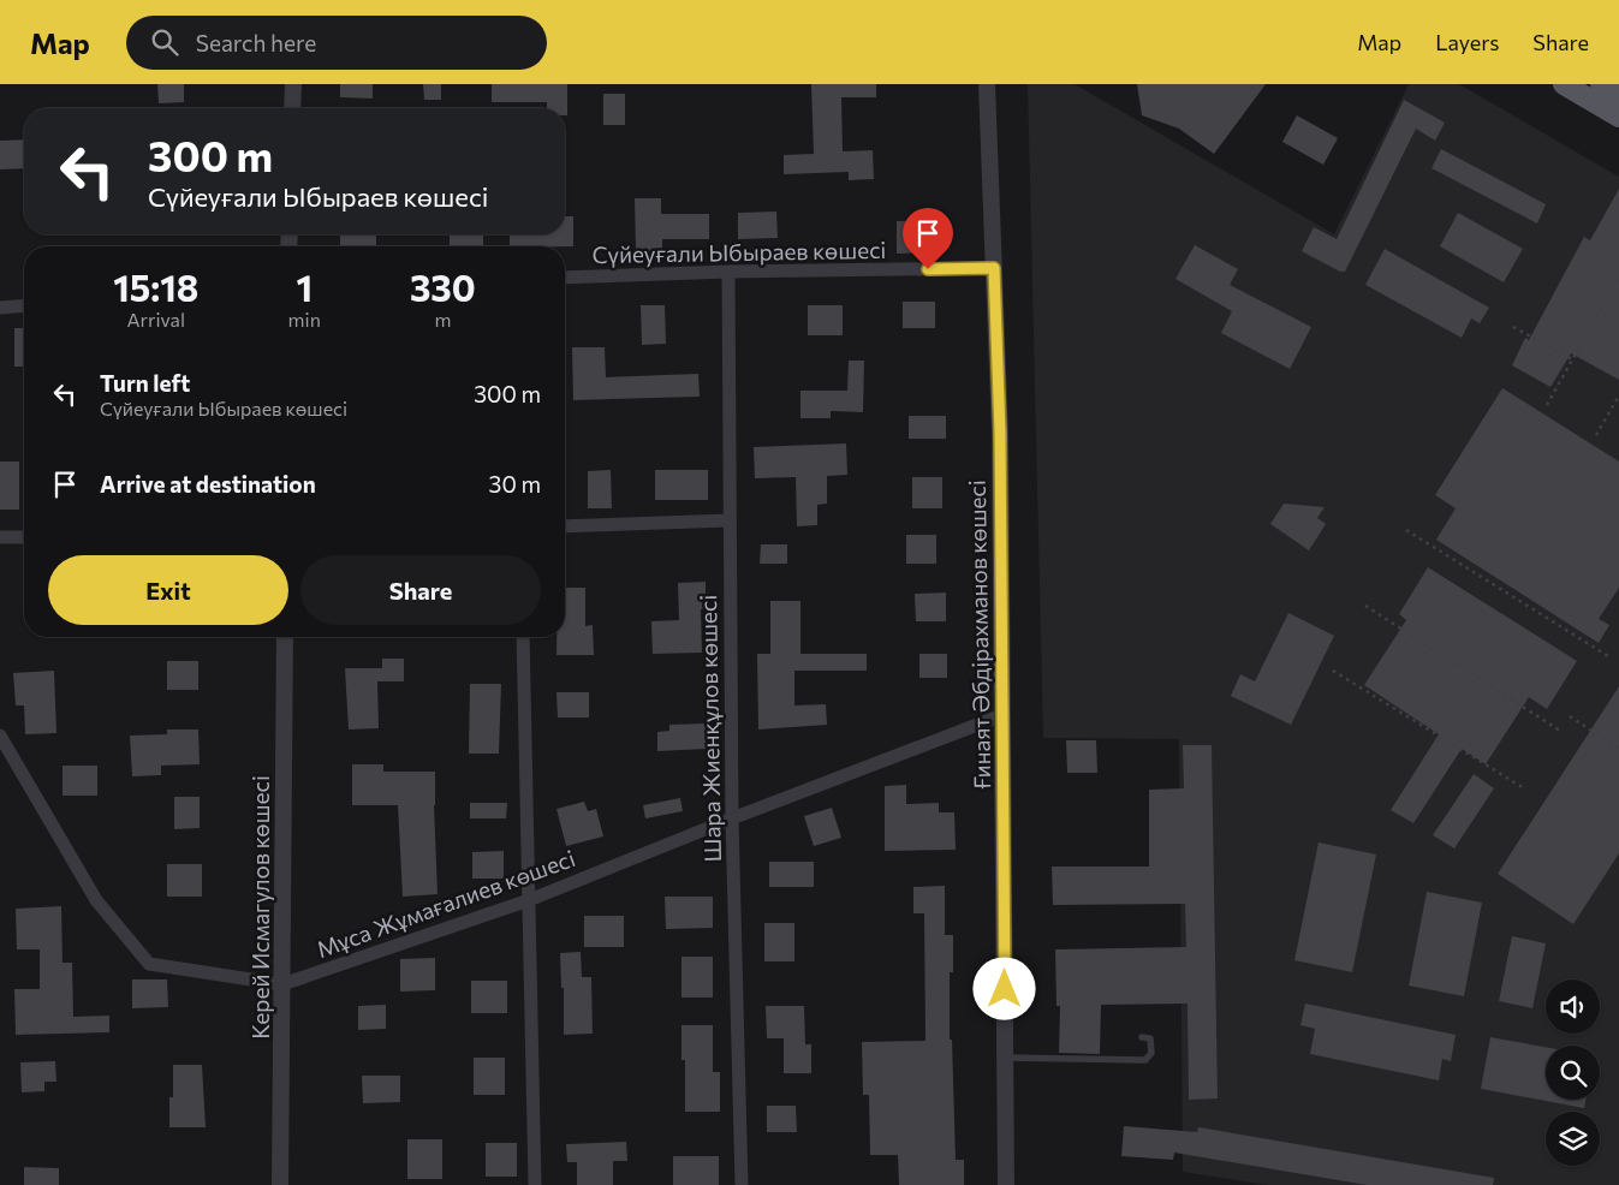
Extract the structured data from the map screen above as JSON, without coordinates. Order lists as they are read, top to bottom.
{
  "streets": {
    "street": [
      "Сүйеуғали Ыбыраев көшесi",
      "Ғинаят Әбдірахманов көшесі",
      "Шара Жиенқұлов көшесі",
      "Мұса Жұмағалиев көшесі",
      "Керей Исмагулов көшесі"
    ]
  },
  "crossings": [
    ["Сүйеуғали Ыбыраев көшесi", "Ғинаят Әбдірахманов көшесі"],
    ["Сүйеуғали Ыбыраев көшесi", "Шара Жиенқұлов көшесі"],
    ["Ғинаят Әбдірахманов көшесі", "Мұса Жұмағалиев көшесі"],
    ["Шара Жиенқұлов көшесі", "Мұса Жұмағалиев көшесі"],
    ["Мұса Жұмағалиев көшесі", "Керей Исмагулов көшесі"]
  ],
  "page": {
    "header": "Map",
    "search": "Search here",
    "nav": ["Map", "Layers", "Share"],
    "turn": ["300 m", "Сүйеуғали Ыбыраев көшесi"],
    "eta": [
      "15:18",
      "Arrival",
      "1",
      "min",
      "330",
      "m"
    ],
    "list": [
      {
        "name": "Turn left",
        "note": "Сүйеуғали Ыбыраев көшесi",
        "value": "300 m"
      },
      {
        "name": "Arrive at destination",
        "value": "30 m"
      }
    ],
    "buttons": ["Exit", "Share"]
  }
}
